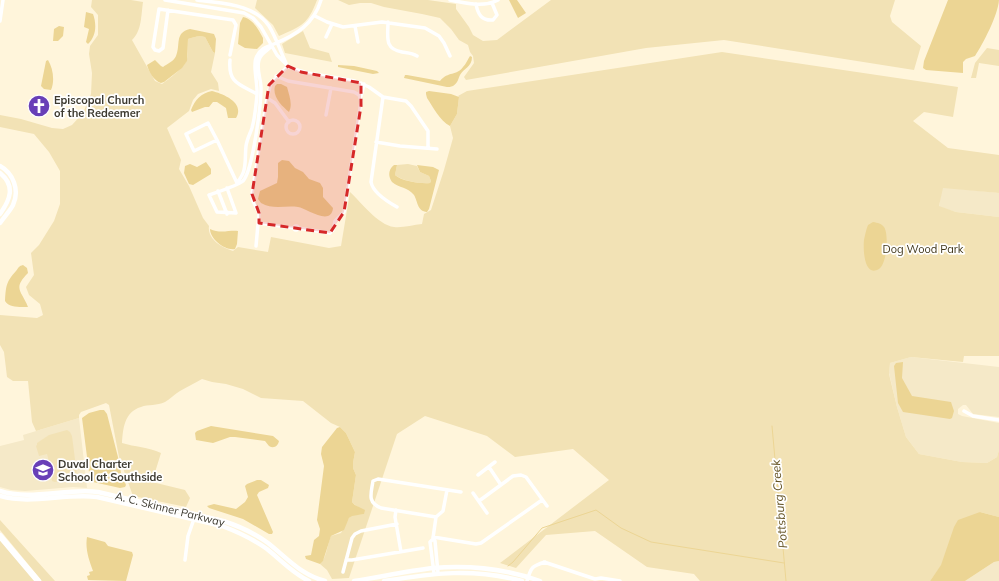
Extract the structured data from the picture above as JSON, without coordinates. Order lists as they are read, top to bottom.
{
  "streets": {
    "main road": ["A. C. Skinner Parkway"]
  },
  "water": ["Pottsburg Creek"],
  "parks": ["Dog Wood Park"],
  "places": {
    "church": ["Episcopal Church of the Redeemer"],
    "school or university": ["Duval Charter School at Southside"]
  }
}
